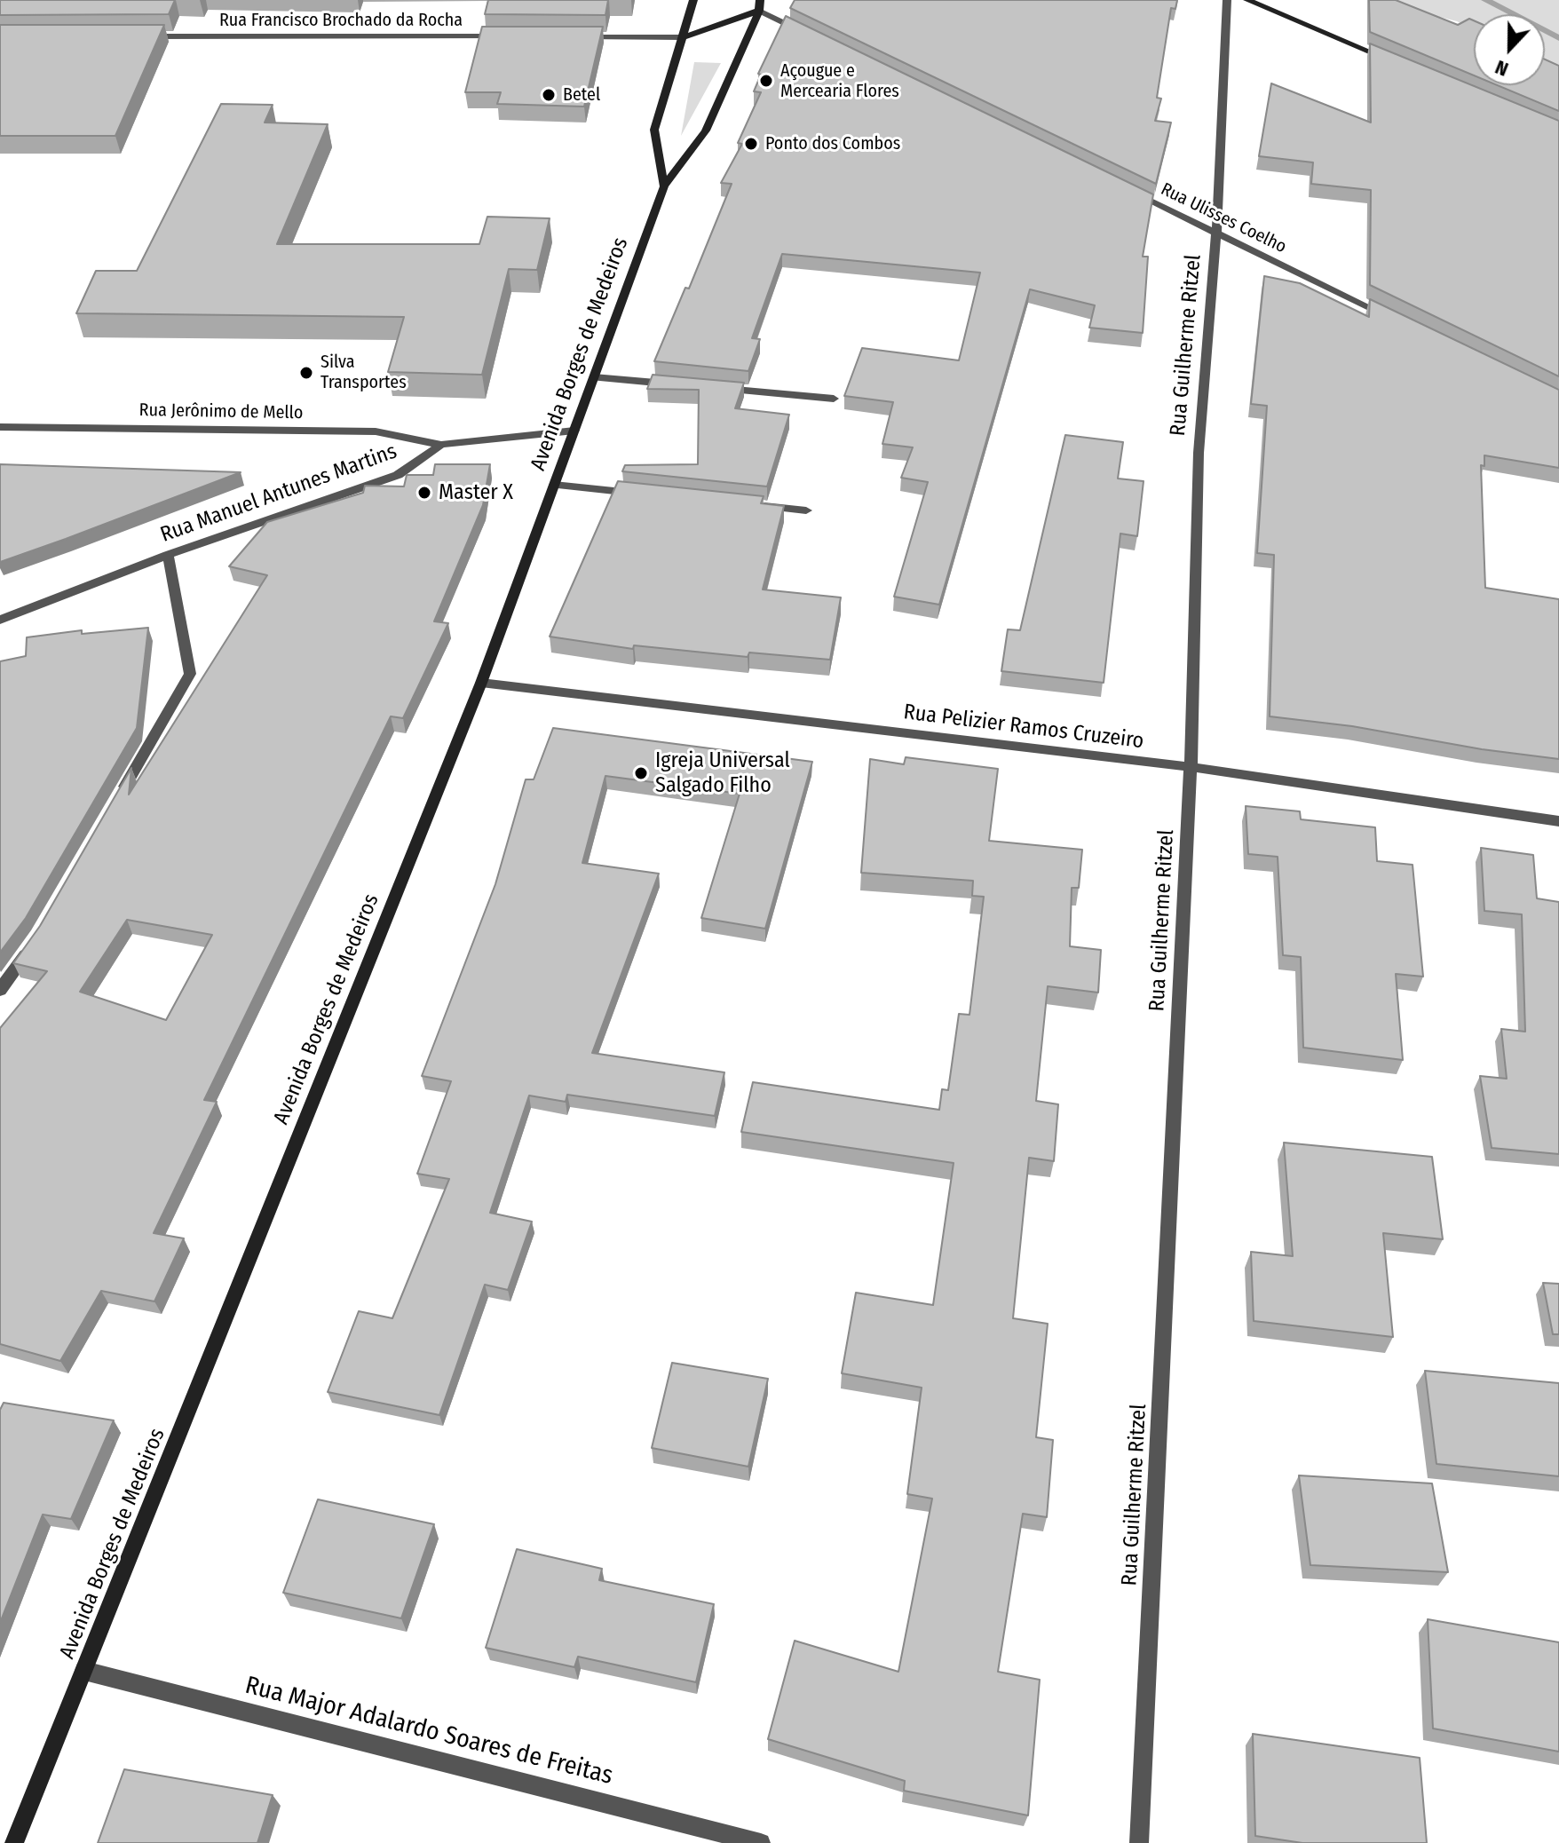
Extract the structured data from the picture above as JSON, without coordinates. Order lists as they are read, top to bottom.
{
  "streets": {
    "street": [
      "Rua Francisco Brochado da Rocha",
      "Rua Ulisses Coelho",
      "Rua Guilherme Ritzel",
      "Avenida Borges de Medeiros",
      "Rua Jerônimo de Mello",
      "Rua Manuel Antunes Martins",
      "Rua Pelizier Ramos Cruzeiro",
      "Rua Major Adalardo Soares de Freitas"
    ]
  },
  "crossings": [
    ["Rua Ulisses Coelho", "Rua Guilherme Ritzel"],
    ["Rua Guilherme Ritzel", "Rua Pelizier Ramos Cruzeiro"],
    ["Avenida Borges de Medeiros", "Rua Manuel Antunes Martins"],
    ["Avenida Borges de Medeiros", "Rua Pelizier Ramos Cruzeiro"],
    ["Avenida Borges de Medeiros", "Rua Major Adalardo Soares de Freitas"],
    ["Rua Jerônimo de Mello", "Rua Manuel Antunes Martins"]
  ],
  "places": [
    "Açougue e Mercearia Flores",
    "Betel",
    "Ponto dos Combos",
    "Silva Transportes",
    "Master X",
    "Igreja Universal Salgado Filho"
  ],
  "north": "bottom"
}
